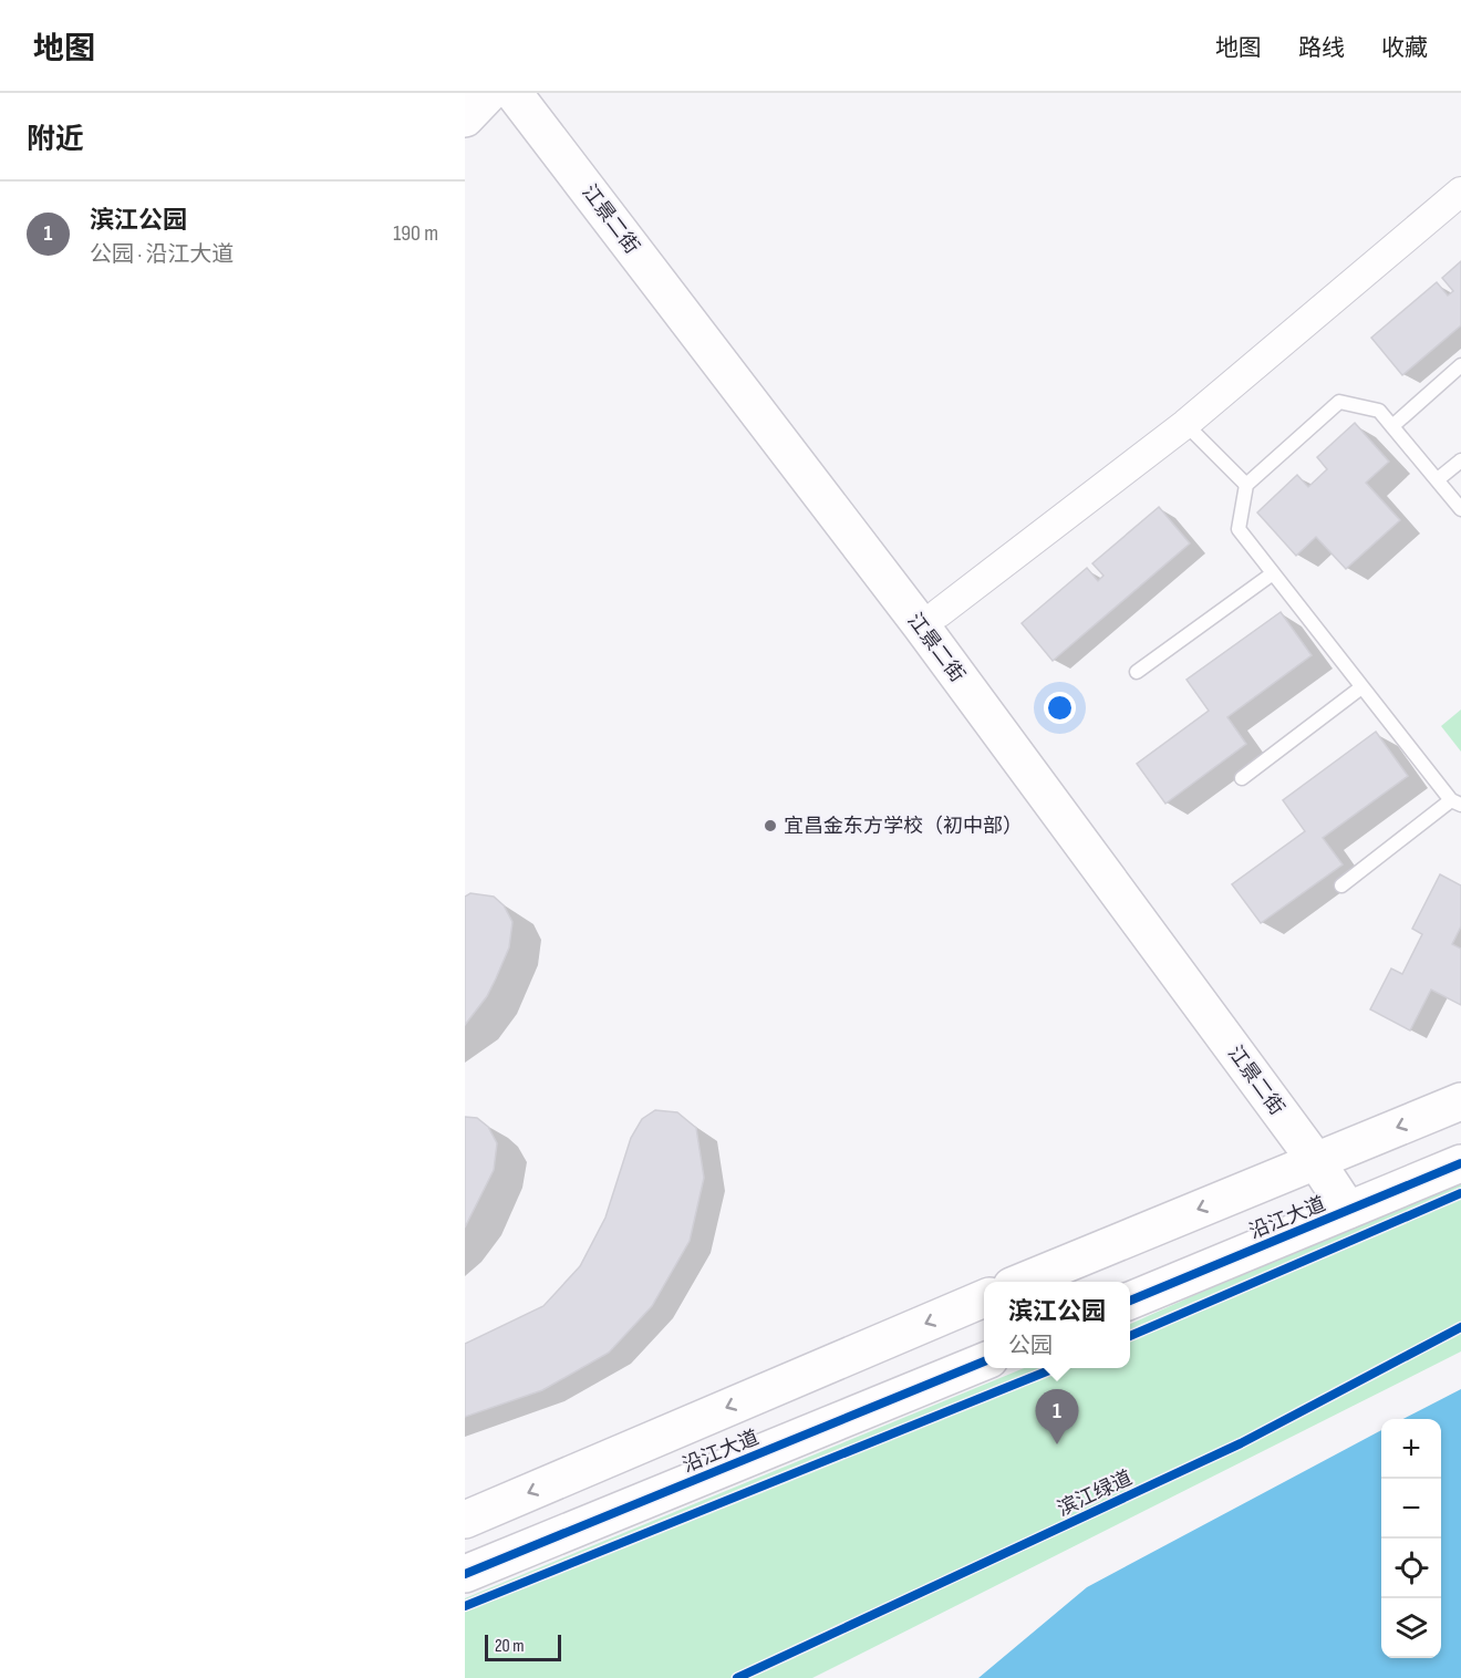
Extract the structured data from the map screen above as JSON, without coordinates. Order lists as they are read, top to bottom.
{
  "streets": {
    "street": ["江景二街", "沿江大道"],
    "cycle path": ["滨江绿道"]
  },
  "crossings": [
    ["江景二街", "沿江大道"]
  ],
  "places": ["宜昌金东方学校（初中部）"],
  "scale_bar": "20 m",
  "page": {
    "header": "地图",
    "nav": ["地图", "路线", "收藏"],
    "heading": "附近",
    "list": [
      {
        "mark": "1",
        "name": "滨江公园",
        "note": "公园 · 沿江大道",
        "value": "190 m"
      }
    ],
    "popup": ["滨江公园", "公园"],
    "pins": "1",
    "map_buttons": ["+", "−"],
    "scale": "20 m"
  }
}
